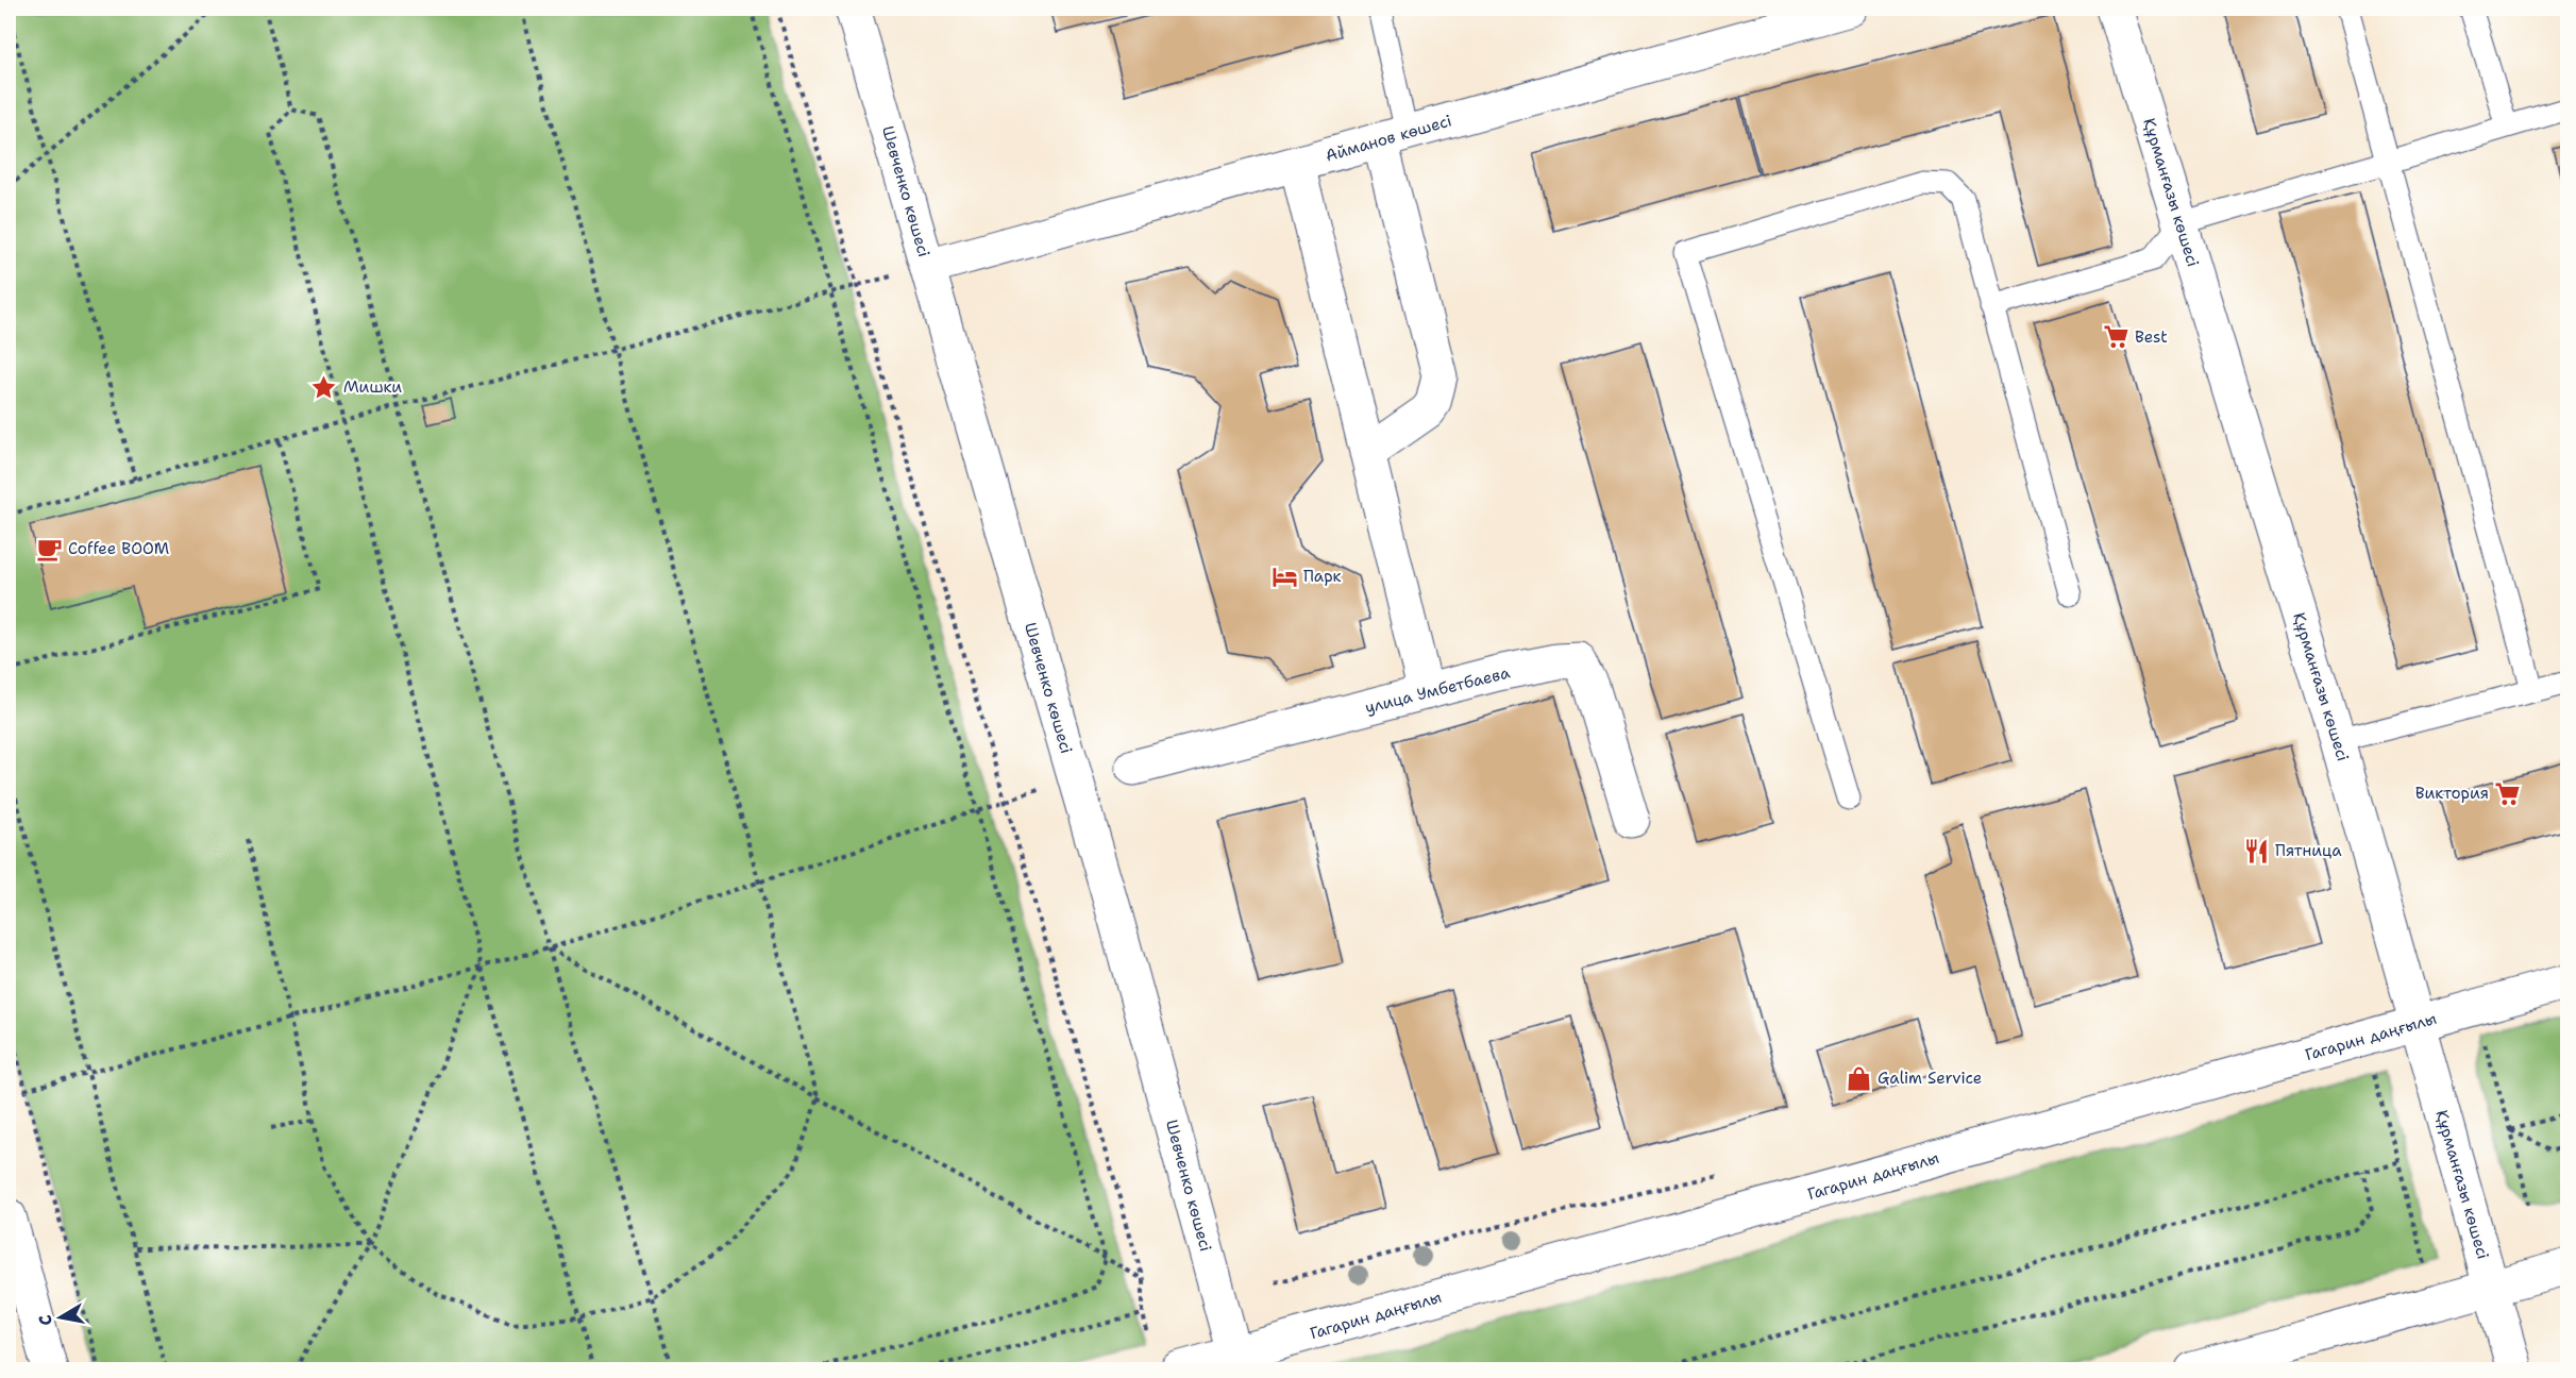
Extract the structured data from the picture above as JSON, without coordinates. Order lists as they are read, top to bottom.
{
  "streets": {
    "street": [
      "Айманов көшесі",
      "Шевченко көшесі",
      "Құрманғазы көшесі",
      "улица Умбетбаева",
      "Гагарин даңғылы"
    ]
  },
  "crossings": [
    ["Айманов көшесі", "Шевченко көшесі"],
    ["Шевченко көшесі", "Гагарин даңғылы"],
    ["Құрманғазы көшесі", "Гагарин даңғылы"]
  ],
  "places": {
    "supermarket": ["Best", "Виктория"],
    "place": ["Мишки"],
    "cafe": ["Coffee BOOM"],
    "hotel": ["Парк"],
    "restaurant": ["Пятница"],
    "shop": ["Galim Service"]
  },
  "north": "left"
}
